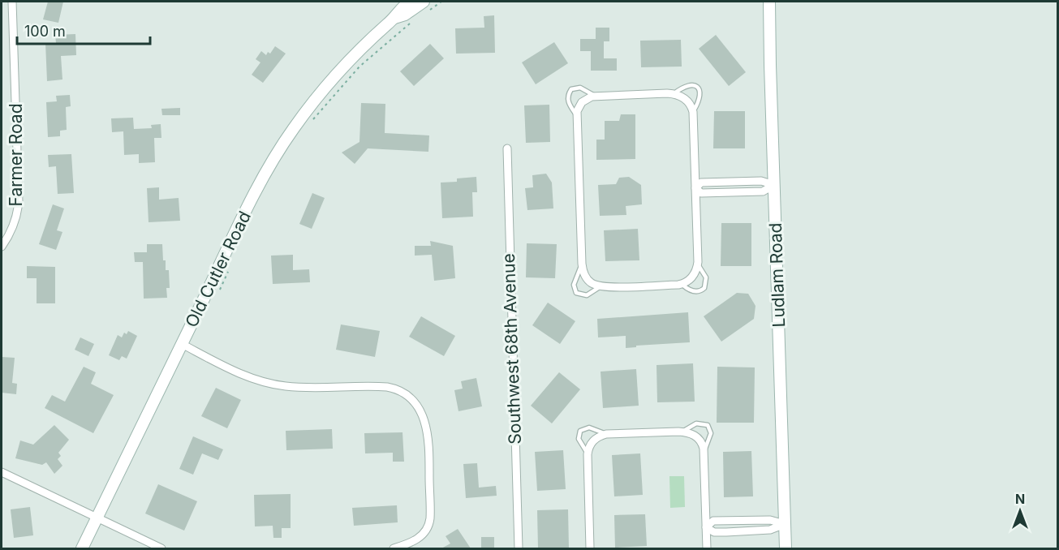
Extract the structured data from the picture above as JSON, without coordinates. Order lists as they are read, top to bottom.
{
  "streets": {
    "main road": ["Old Cutler Road", "Ludlam Road"],
    "street": ["Farmer Road", "Southwest 68th Avenue"]
  },
  "scale_bar": "100 m",
  "north": "top"
}
